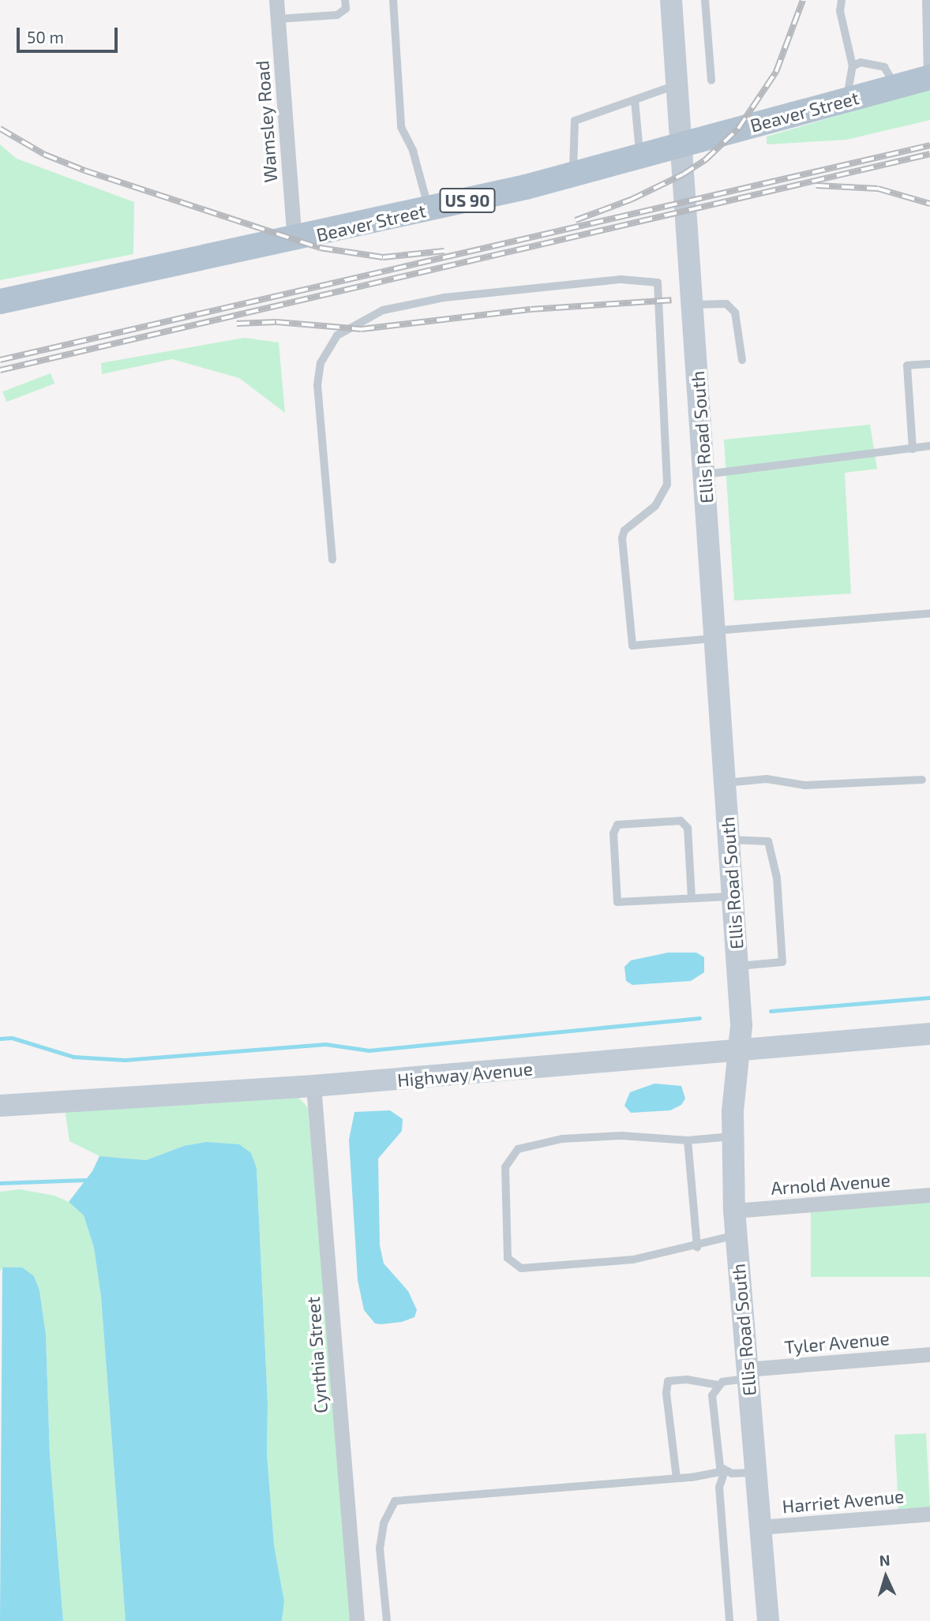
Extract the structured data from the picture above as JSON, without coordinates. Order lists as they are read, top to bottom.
{
  "streets": {
    "main road": ["Beaver Street", "US 90"],
    "street": [
      "Wamsley Road",
      "Ellis Road South",
      "Highway Avenue",
      "Arnold Avenue",
      "Tyler Avenue",
      "Cynthia Street",
      "Harriet Avenue"
    ]
  },
  "crossings": [
    ["Beaver Street", "Wamsley Road"],
    ["Beaver Street", "Ellis Road South"],
    ["Ellis Road South", "Highway Avenue"],
    ["Ellis Road South", "Arnold Avenue"],
    ["Ellis Road South", "Tyler Avenue"],
    ["Ellis Road South", "Harriet Avenue"],
    ["Highway Avenue", "Cynthia Street"]
  ],
  "scale_bar": "50 m",
  "north": "top"
}
